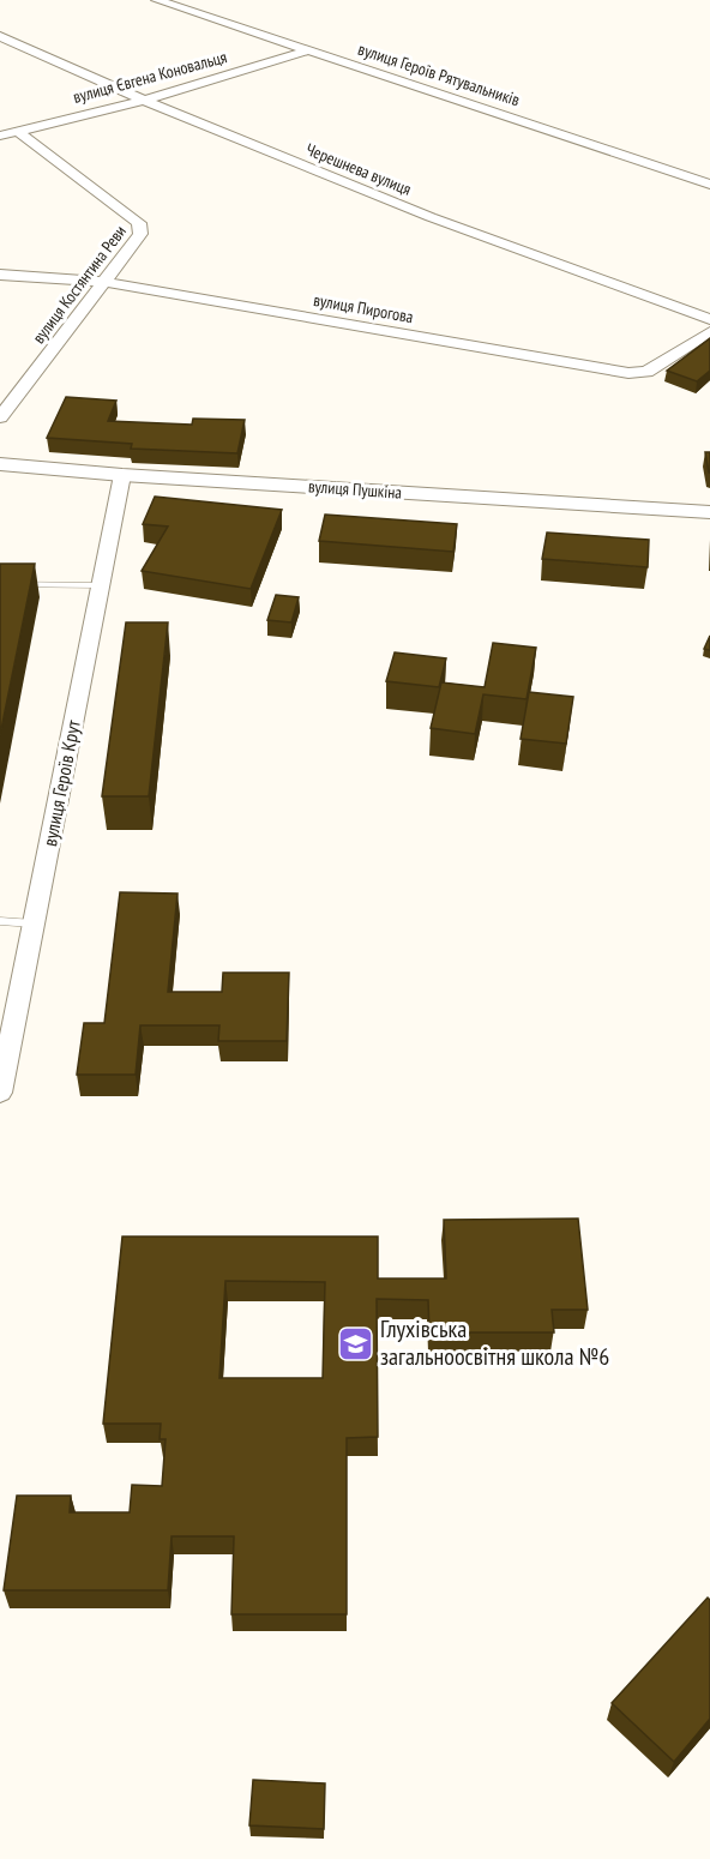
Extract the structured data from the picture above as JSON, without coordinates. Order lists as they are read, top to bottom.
{
  "streets": {
    "street": [
      "вулиця Героїв Рятувальників",
      "вулиця Євгена Коновальця",
      "Черешнева вулиця",
      "вулиця Костянтина Реви",
      "вулиця Пирогова",
      "вулиця Пушкіна",
      "вулиця Героїв Крут"
    ]
  },
  "crossings": [
    ["вулиця Героїв Рятувальників", "вулиця Євгена Коновальця"],
    ["вулиця Євгена Коновальця", "Черешнева вулиця"],
    ["вулиця Євгена Коновальця", "вулиця Костянтина Реви"],
    ["вулиця Костянтина Реви", "вулиця Пирогова"],
    ["вулиця Пушкіна", "вулиця Героїв Крут"]
  ],
  "places": {
    "school or university": ["Глухівська загальноосвітня школа №6"]
  }
}
